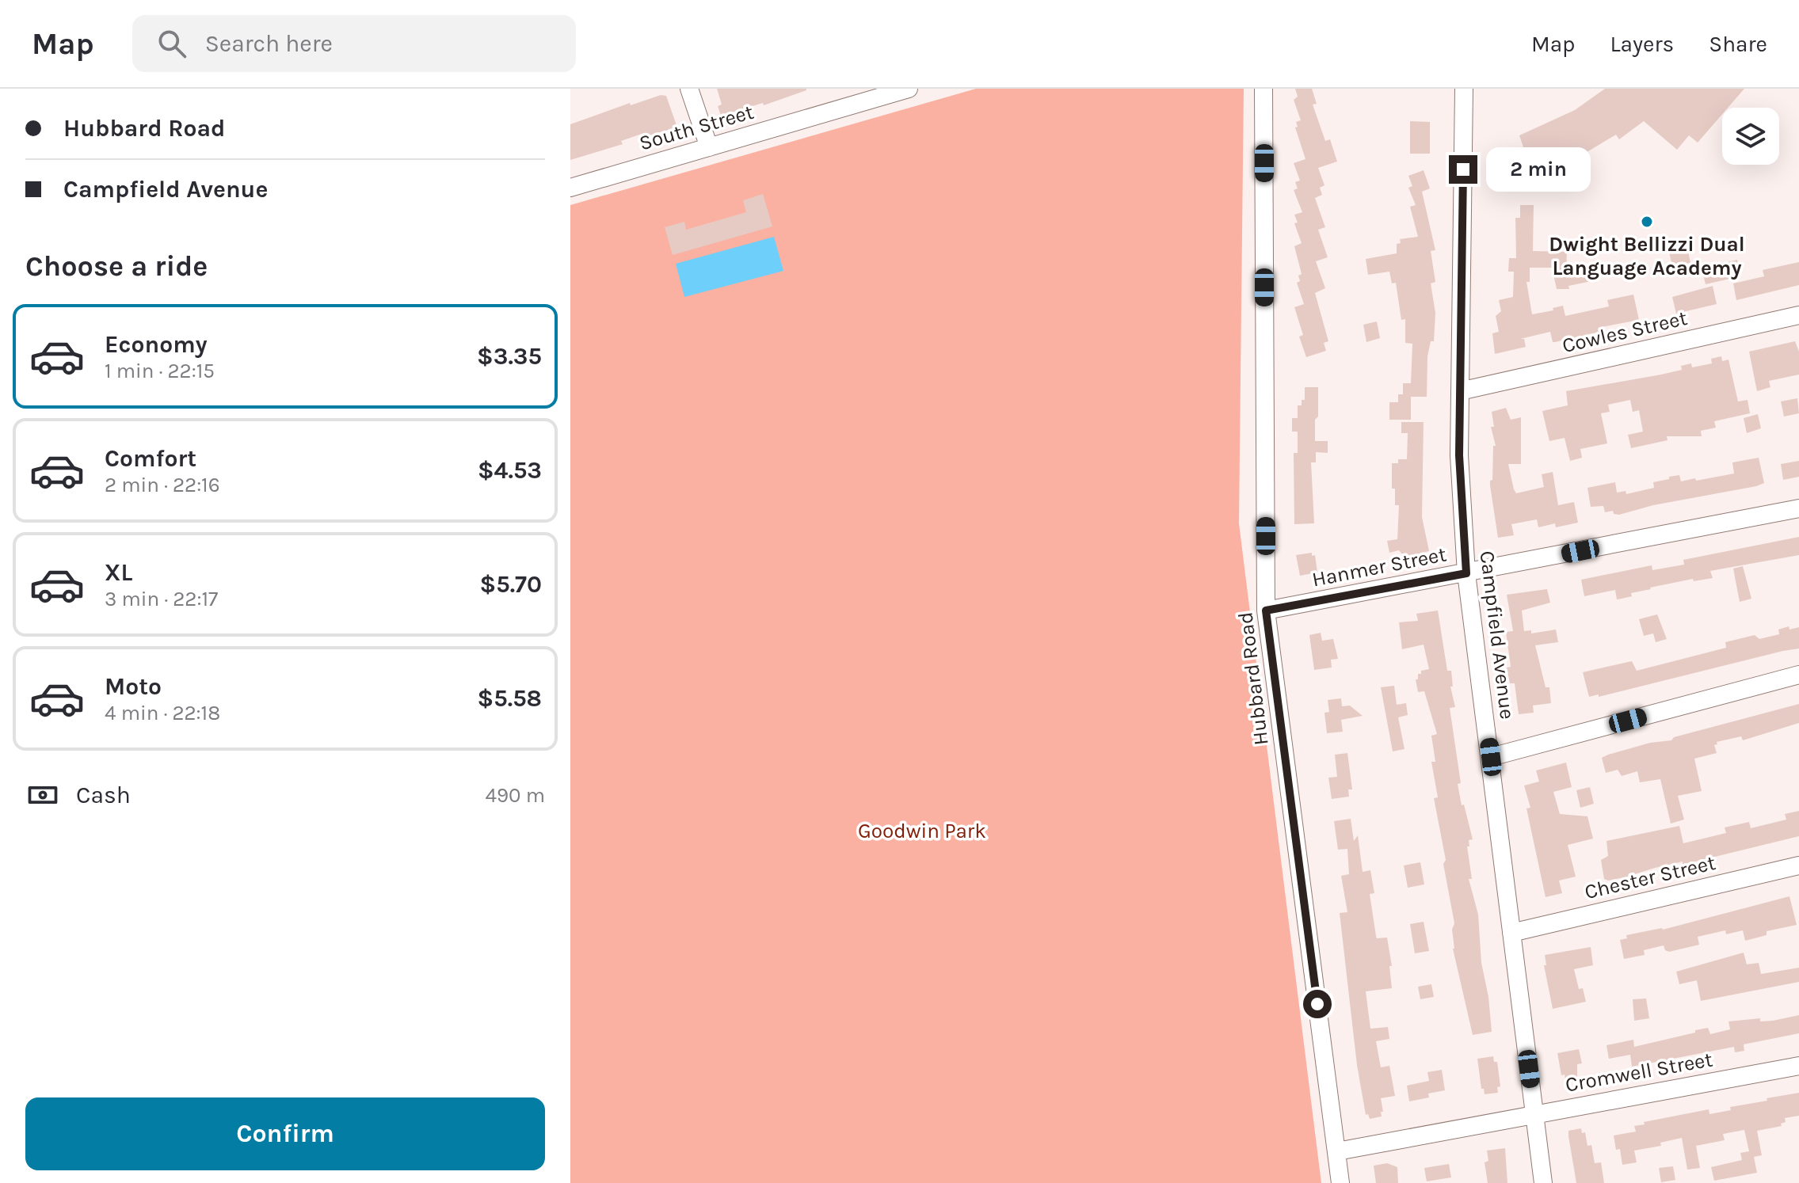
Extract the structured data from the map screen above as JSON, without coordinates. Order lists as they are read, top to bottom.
{
  "streets": {
    "street": [
      "South Street",
      "Cowles Street",
      "Hanmer Street",
      "Campfield Avenue",
      "Hubbard Road",
      "Chester Street",
      "Cromwell Street"
    ]
  },
  "crossings": [
    ["Cowles Street", "Campfield Avenue"],
    ["Hanmer Street", "Campfield Avenue"],
    ["Hanmer Street", "Hubbard Road"],
    ["Campfield Avenue", "Chester Street"],
    ["Campfield Avenue", "Cromwell Street"],
    ["Hubbard Road", "Cromwell Street"]
  ],
  "parks": ["Goodwin Park"],
  "places": ["Dwight Bellizzi Dual Language Academy"],
  "page": {
    "header": "Map",
    "search": "Search here",
    "nav": ["Map", "Layers", "Share"],
    "banner": ["Hubbard Road", "Campfield Avenue"],
    "bubble": "2 min",
    "heading": "Choose a ride",
    "list": [
      {
        "name": "Economy",
        "note": "1 min · 22:15",
        "value": "$3.35"
      },
      {
        "name": "Comfort",
        "note": "2 min · 22:16",
        "value": "$4.53"
      },
      {
        "name": "XL",
        "note": "3 min · 22:17",
        "value": "$5.70"
      },
      {
        "name": "Moto",
        "note": "4 min · 22:18",
        "value": "$5.58"
      }
    ],
    "pay": ["Cash", "490 m"],
    "buttons": "Confirm"
  }
}
